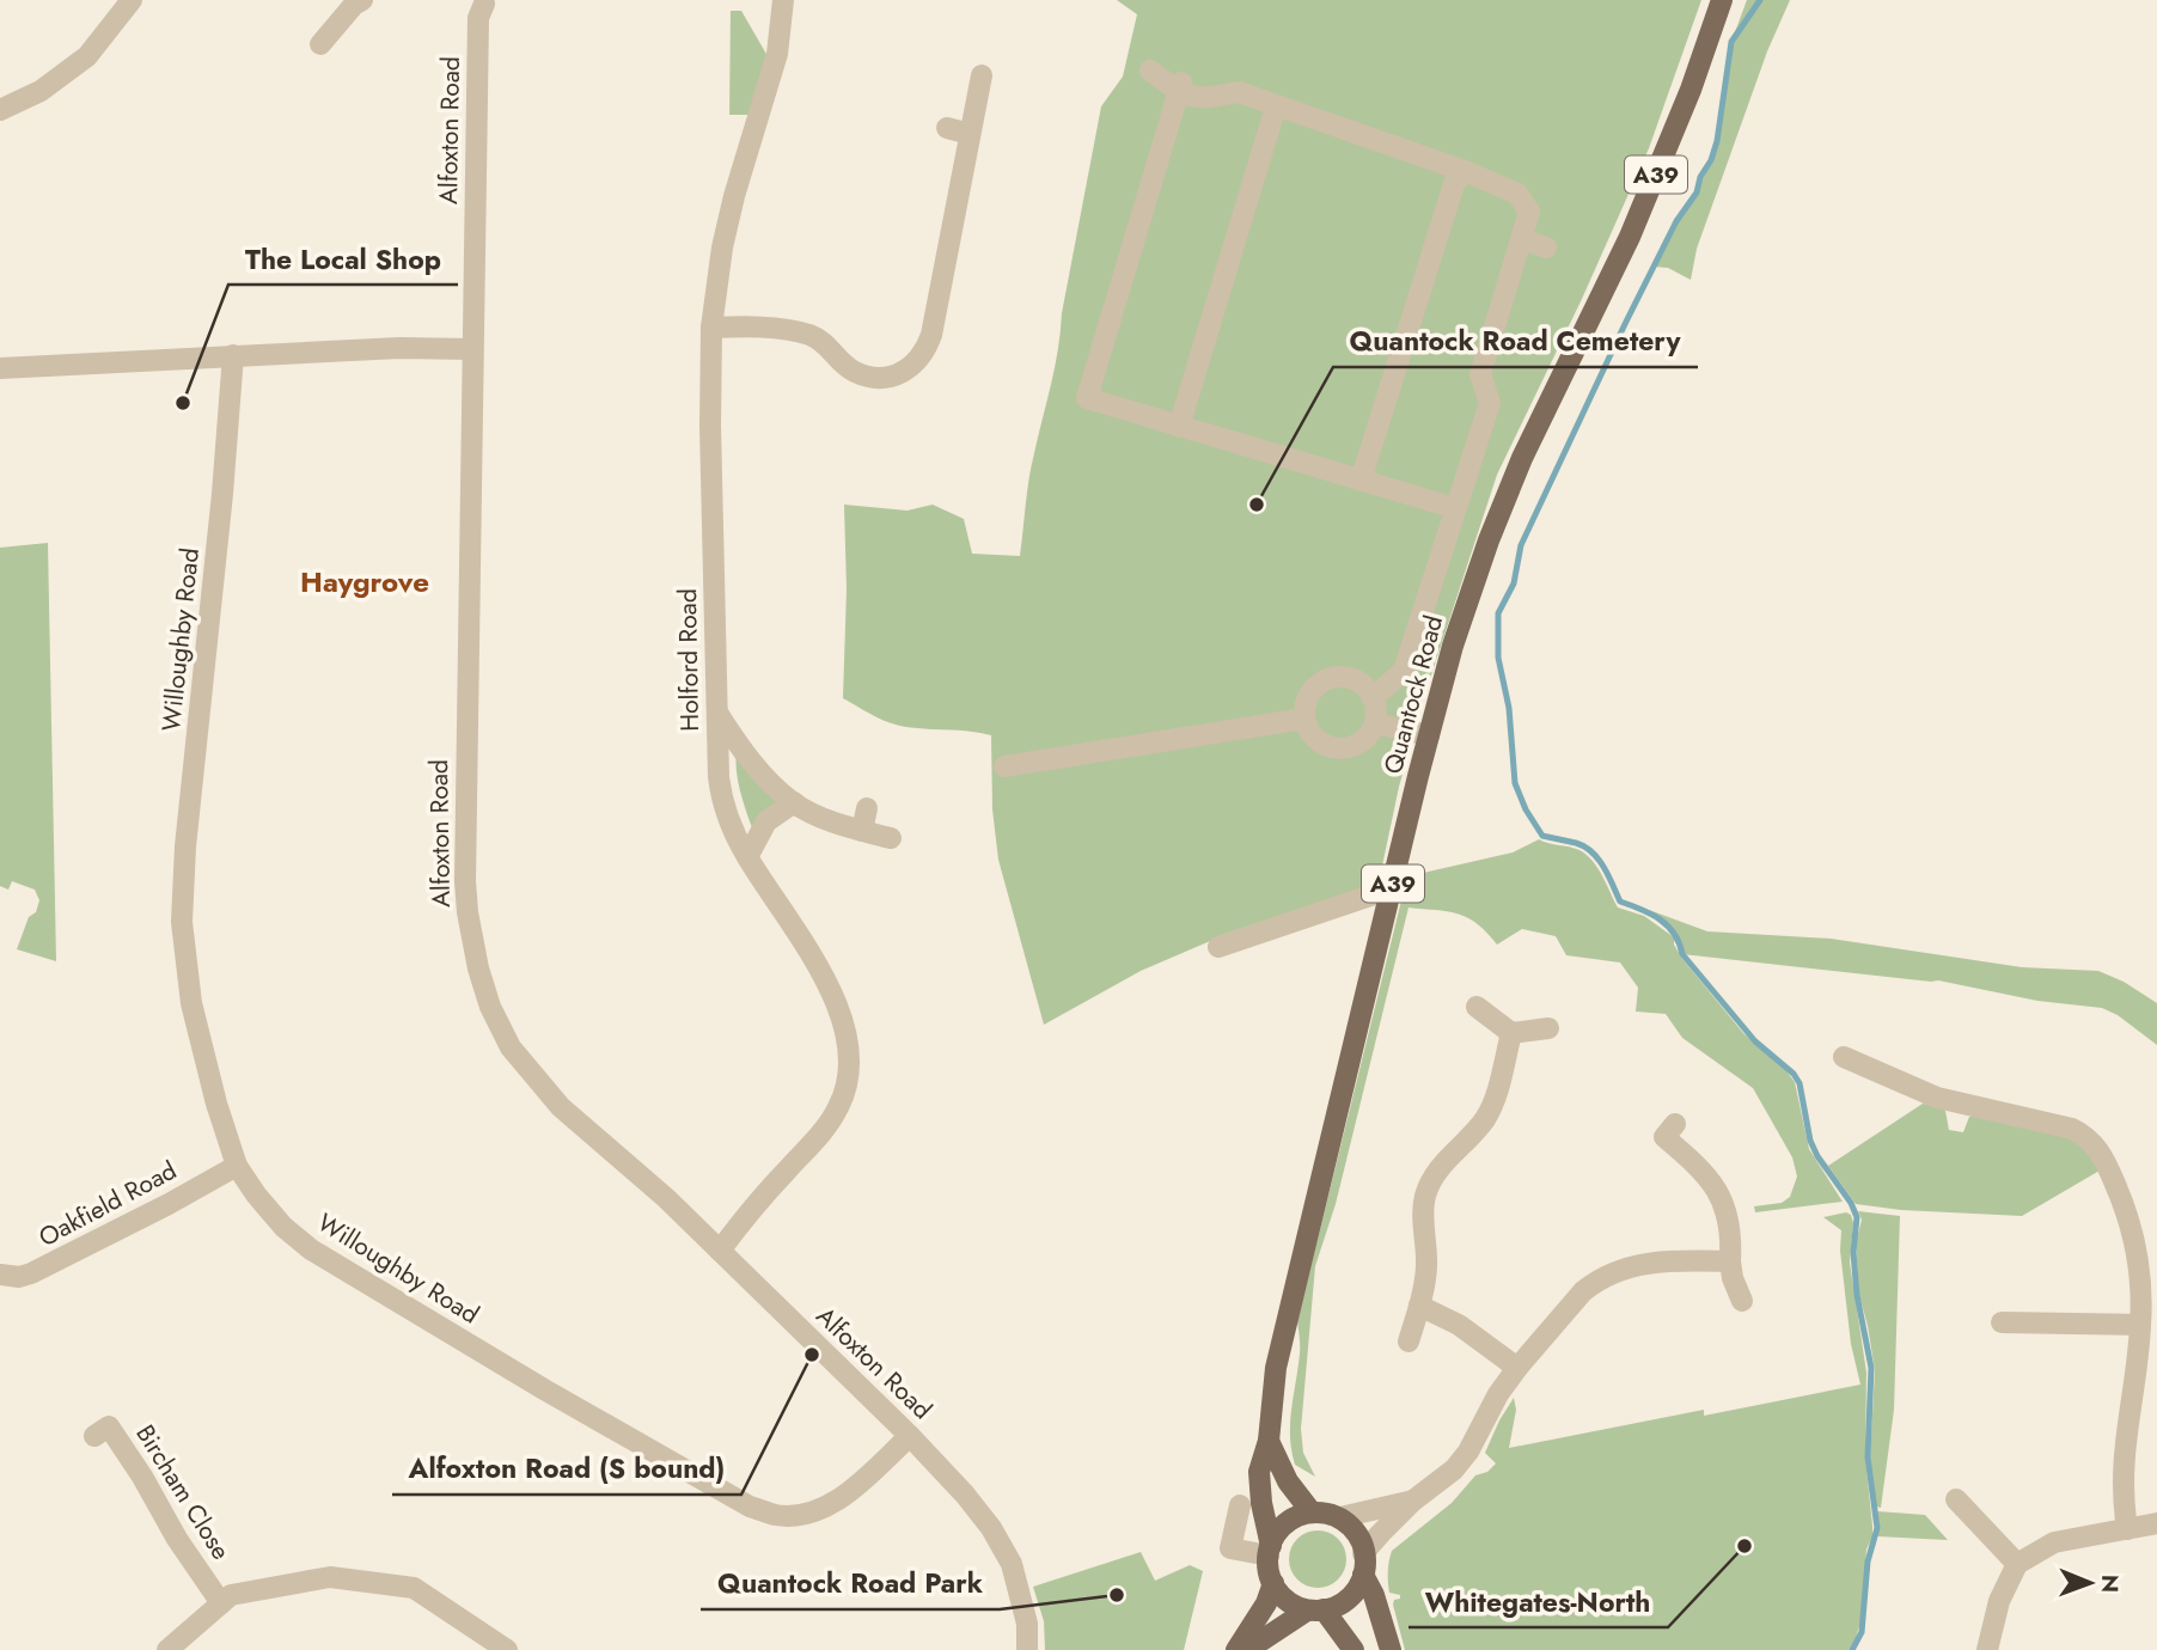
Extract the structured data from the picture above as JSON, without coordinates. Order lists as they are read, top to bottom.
{
  "streets": {
    "main road": ["A39", "Quantock Road"],
    "street": [
      "Alfoxton Road",
      "Willoughby Road",
      "Holford Road",
      "Oakfield Road",
      "Bircham Close"
    ]
  },
  "crossings": [
    ["Alfoxton Road", "Willoughby Road"],
    ["Alfoxton Road", "Holford Road"],
    ["A39", "Quantock Road"],
    ["Willoughby Road", "Oakfield Road"]
  ],
  "districts": ["Haygrove"],
  "places": [
    "The Local Shop",
    "Quantock Road Cemetery",
    "Alfoxton Road (S bound)",
    "Whitegates-North",
    "Quantock Road Park"
  ],
  "north": "right"
}
